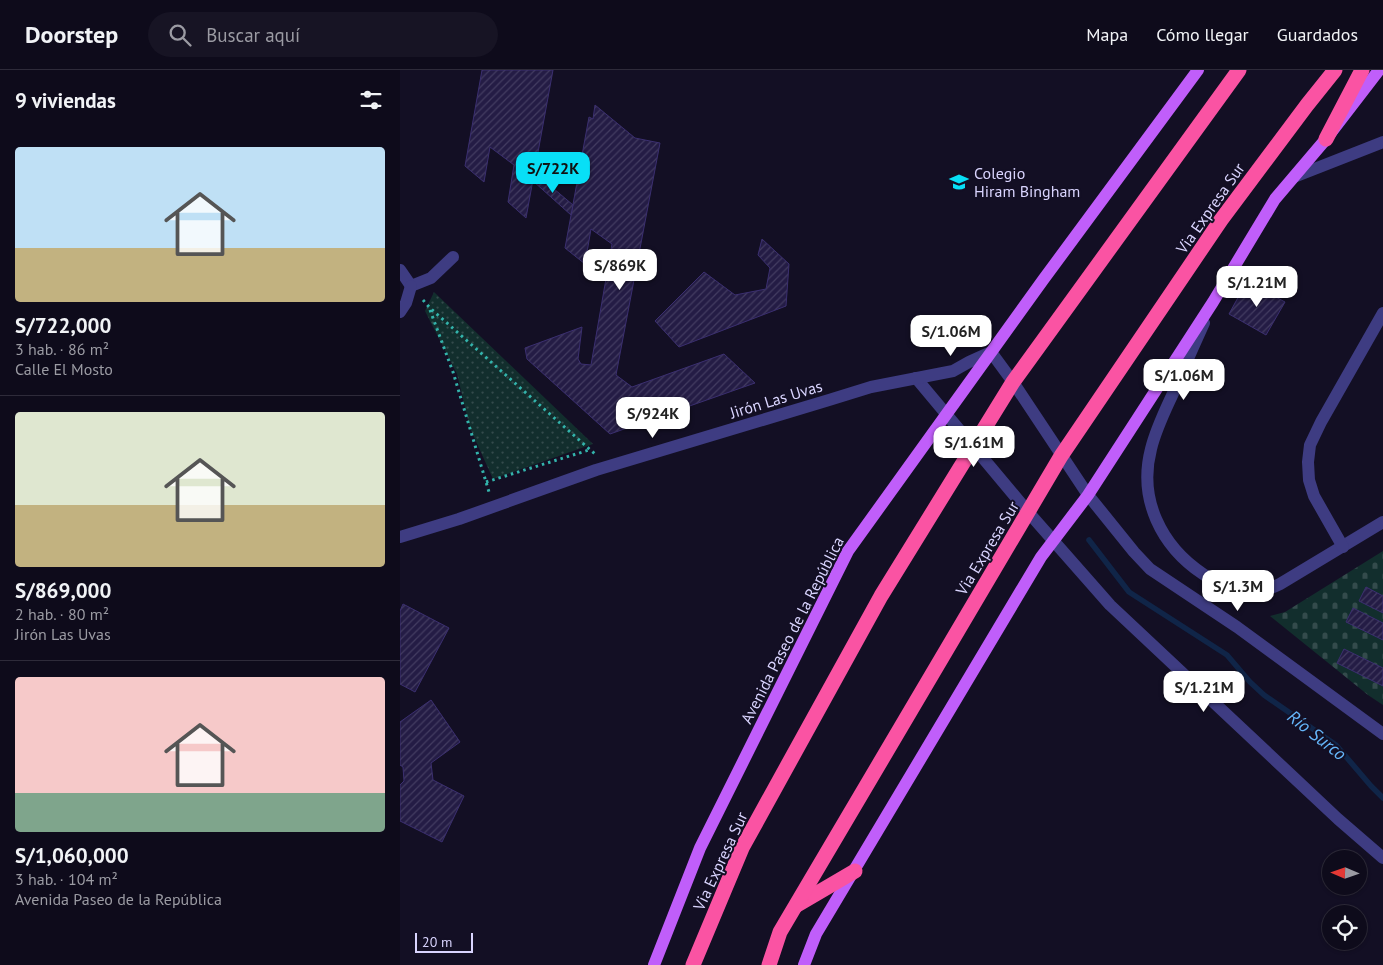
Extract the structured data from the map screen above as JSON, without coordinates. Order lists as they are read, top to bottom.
{
  "streets": {
    "highway": ["Via Expresa Sur"],
    "main road": ["Avenida Paseo de la República"],
    "street": ["Jirón Las Uvas"]
  },
  "crossings": [
    ["Jirón Las Uvas", "Avenida Paseo de la República"]
  ],
  "water": ["Río Surco"],
  "places": {
    "school or university": ["Colegio Hiram Bingham"]
  },
  "scale_bar": "20 m",
  "north": "left",
  "page": {
    "header": "Doorstep",
    "search": "Buscar aquí",
    "nav": ["Mapa", "Cómo llegar", "Guardados"],
    "heading": "9 viviendas",
    "list": [
      {
        "name": "S/722,000",
        "note": "3 hab. · 86 m² · Calle El Mosto"
      },
      {
        "name": "S/869,000",
        "note": "2 hab. · 80 m² · Jirón Las Uvas"
      },
      {
        "name": "S/1,060,000",
        "note": "3 hab. · 104 m² · Avenida Paseo de la República"
      }
    ],
    "price": [
      "S/722K",
      "S/869K",
      "S/1.21M",
      "S/1.06M",
      "S/1.06M",
      "S/924K",
      "S/1.61M",
      "S/1.3M",
      "S/1.21M"
    ],
    "scale": "20 m"
  }
}
